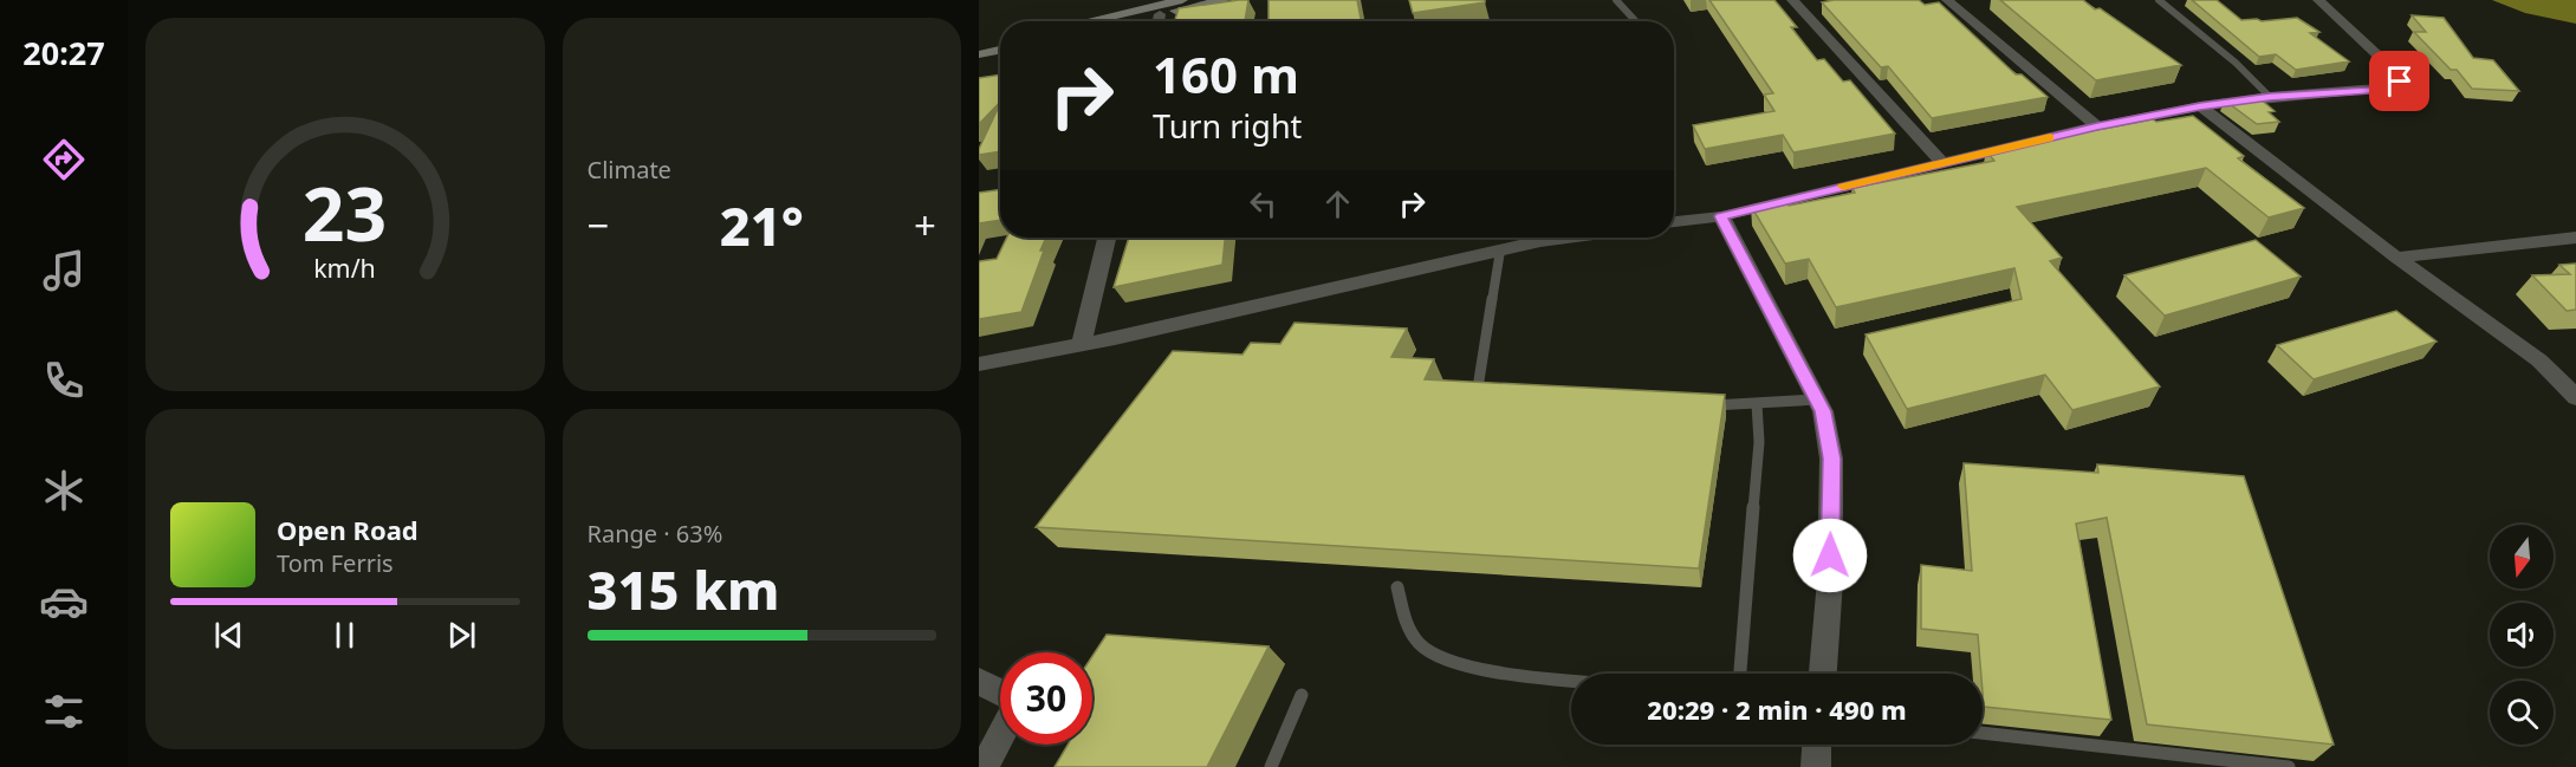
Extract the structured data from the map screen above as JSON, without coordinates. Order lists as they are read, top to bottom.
{
  "north": "bottom",
  "page": {
    "tabs": "20:27",
    "tile": [
      "Climate",
      ["Range · 63%", "315 km"]
    ],
    "turn": ["160 m", "Turn right"],
    "heat": ["−", "21°", "+"],
    "song": ["Open Road", "Tom Ferris"],
    "limit": "30",
    "trip": "20:29 · 2 min · 490 m",
    "gauge": ["23", "km/h"]
  }
}
